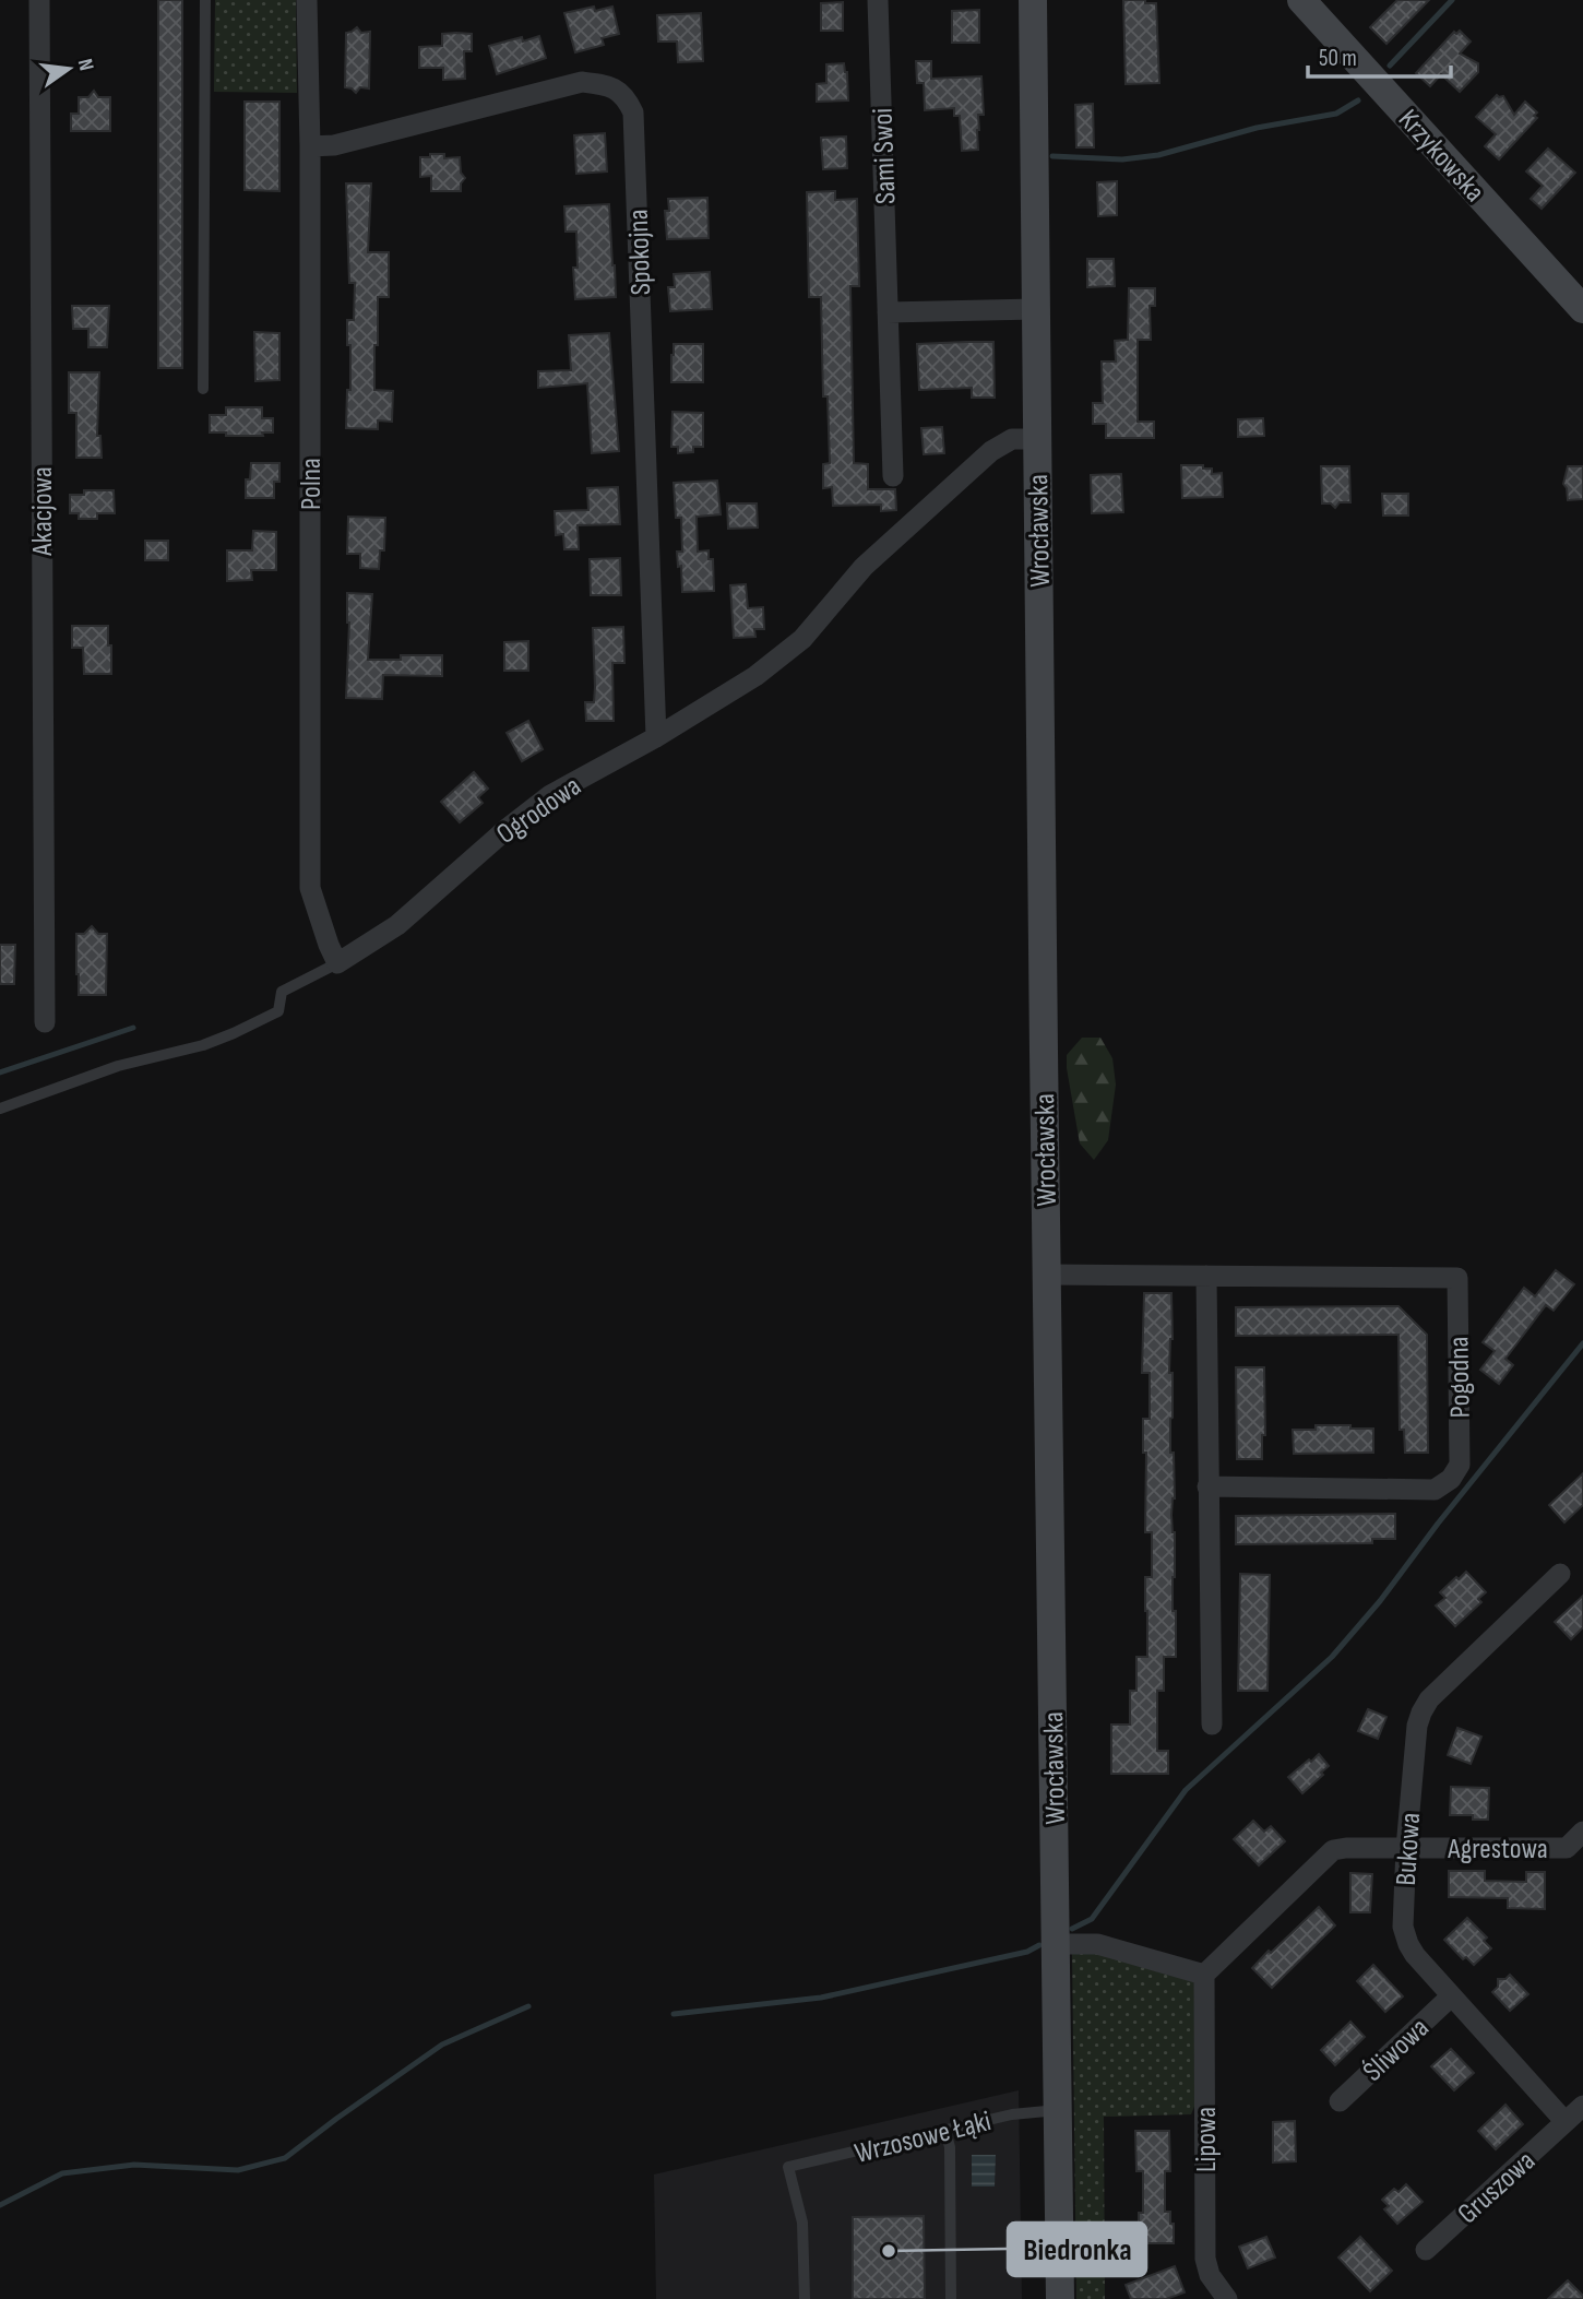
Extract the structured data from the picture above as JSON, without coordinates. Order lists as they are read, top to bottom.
{
  "streets": {
    "street": [
      "Krzykowska",
      "Sami Swoi",
      "Spokojna",
      "Polna",
      "Akacjowa",
      "Wrocławska",
      "Ogrodowa",
      "Pogodna",
      "Agrestowa",
      "Bukowa",
      "Śliwowa",
      "Lipowa",
      "Gruszowa"
    ],
    "lane": ["Wrzosowe Łąki"]
  },
  "crossings": [
    ["Spokojna", "Polna"],
    ["Spokojna", "Ogrodowa"],
    ["Polna", "Ogrodowa"],
    ["Wrocławska", "Ogrodowa"],
    ["Wrocławska", "Pogodna"],
    ["Wrocławska", "Wrzosowe Łąki"],
    ["Agrestowa", "Bukowa"],
    ["Bukowa", "Śliwowa"],
    ["Bukowa", "Gruszowa"]
  ],
  "places": ["Biedronka"],
  "scale_bar": "50 m",
  "north": "right"
}
